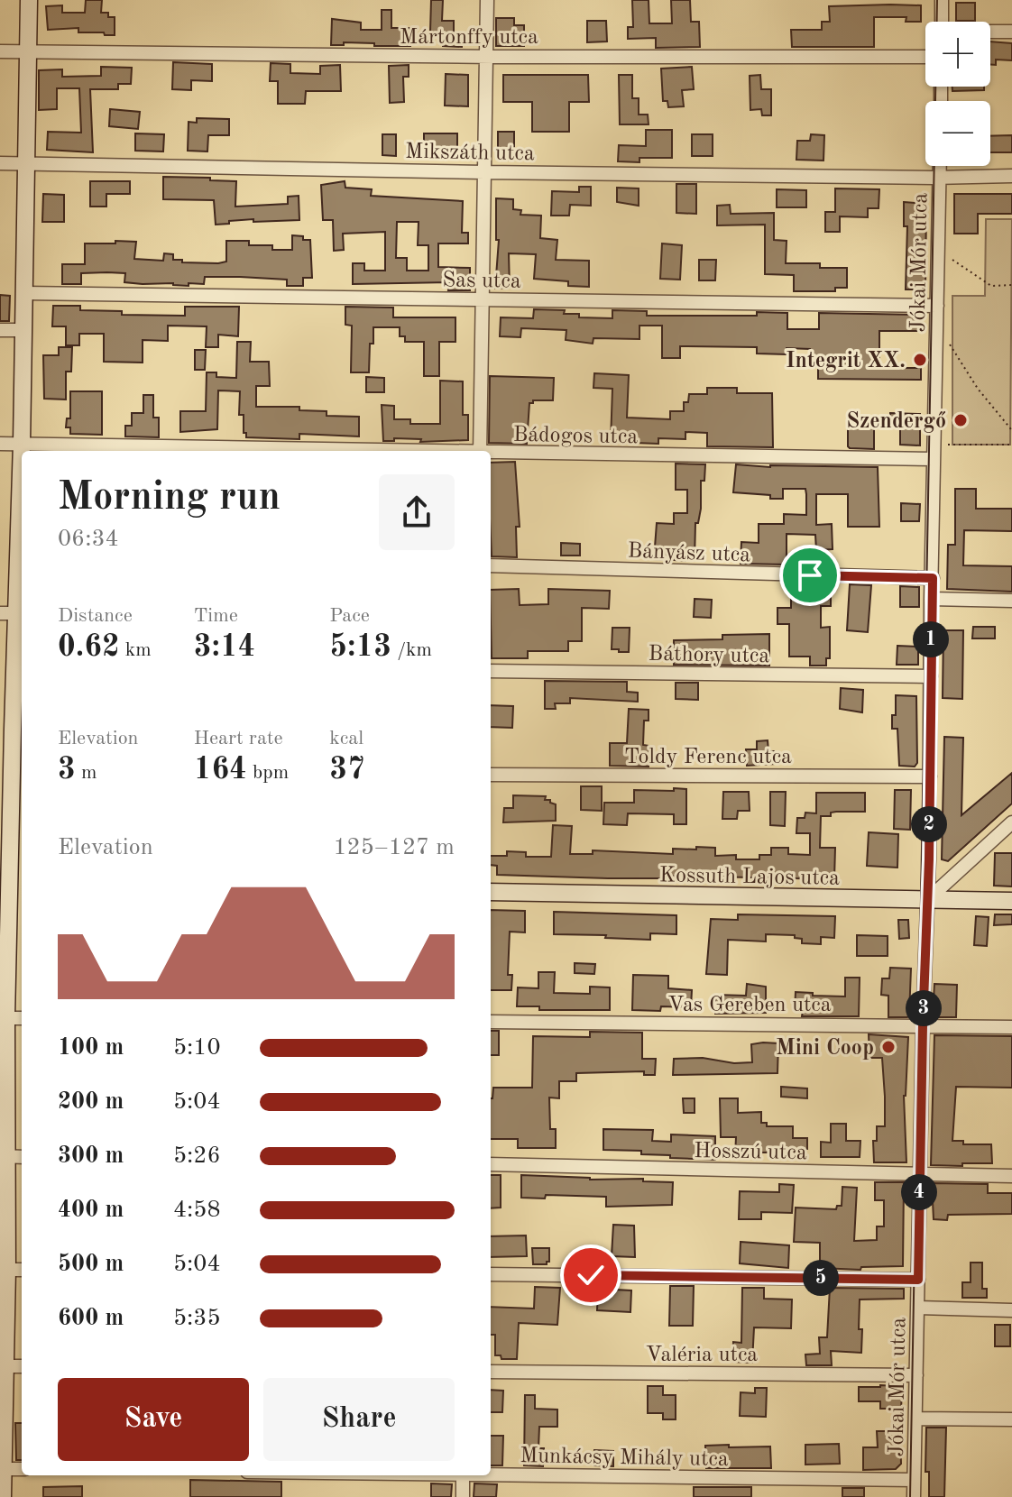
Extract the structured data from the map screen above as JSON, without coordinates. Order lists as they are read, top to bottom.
{
  "streets": {
    "street": [
      "Mártonffy utca",
      "Mikszáth utca",
      "Jókai Mór utca",
      "Sas utca",
      "Bádogos utca",
      "Bányász utca",
      "Báthory utca",
      "Toldy Ferenc utca",
      "Kossuth Lajos utca",
      "Vas Gereben utca",
      "Hosszú utca",
      "Valéria utca",
      "Munkácsy Mihály utca"
    ]
  },
  "crossings": [
    ["Mikszáth utca", "Jókai Mór utca"],
    ["Jókai Mór utca", "Sas utca"],
    ["Jókai Mór utca", "Bádogos utca"],
    ["Jókai Mór utca", "Bányász utca"],
    ["Jókai Mór utca", "Báthory utca"],
    ["Jókai Mór utca", "Toldy Ferenc utca"],
    ["Jókai Mór utca", "Kossuth Lajos utca"],
    ["Jókai Mór utca", "Vas Gereben utca"],
    ["Jókai Mór utca", "Hosszú utca"],
    ["Jókai Mór utca", "Valéria utca"],
    ["Jókai Mór utca", "Munkácsy Mihály utca"]
  ],
  "places": ["Integrit XX.", "Szendergő", "Mini Coop"],
  "page": {
    "map_buttons": ["+", "−"],
    "heading": ["Morning run", "06:34"],
    "stats": [
      ["Distance", "0.62 km"],
      ["Time", "3:14"],
      ["Pace", "5:13 /km"],
      ["Elevation", "3 m"],
      ["Heart rate", "164 bpm"],
      ["kcal", "37"]
    ],
    "pins": [
      "1",
      "2",
      "3",
      "4",
      "5"
    ],
    "chart": ["Elevation", "125–127 m"],
    "list": [
      {
        "name": "100 m",
        "note": "5:10"
      },
      {
        "name": "200 m",
        "note": "5:04"
      },
      {
        "name": "300 m",
        "note": "5:26"
      },
      {
        "name": "400 m",
        "note": "4:58"
      },
      {
        "name": "500 m",
        "note": "5:04"
      },
      {
        "name": "600 m",
        "note": "5:35"
      }
    ],
    "buttons": ["Save", "Share"]
  }
}
